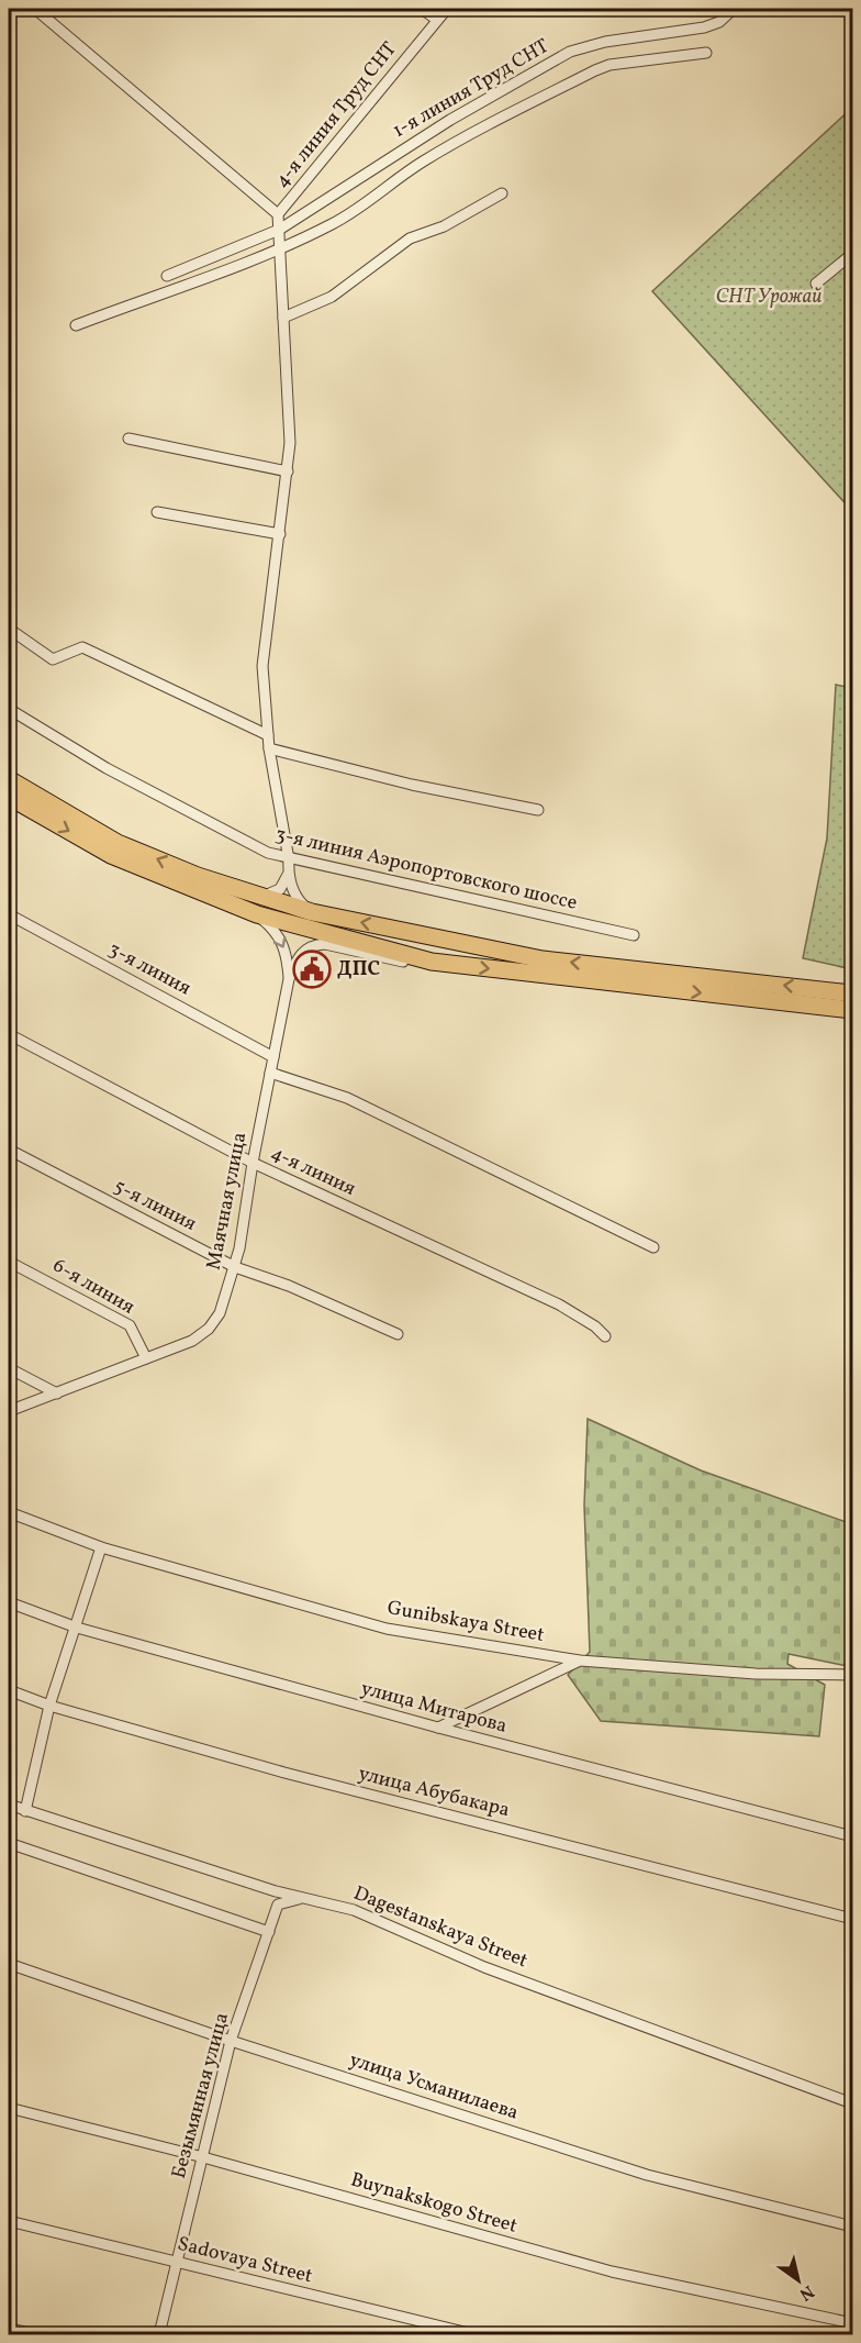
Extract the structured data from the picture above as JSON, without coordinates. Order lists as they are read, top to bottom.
{
  "streets": {
    "street": [
      "1-я линия Труд СНТ",
      "4-я линия Труд СНТ",
      "3-я линия Аэропортовского шоссе",
      "3-я линия",
      "4-я линия",
      "Маячная улица",
      "5-я линия",
      "6-я линия",
      "Gunibskaya Street",
      "улица Митарова",
      "улица Абубакара",
      "Dagestanskaya Street",
      "улица Усманилаева",
      "Безымянная улица",
      "Buynakskogo Street",
      "Sadovaya Street"
    ]
  },
  "crossings": [
    ["3-я линия", "Маячная улица"],
    ["4-я линия", "Маячная улица"],
    ["Маячная улица", "5-я линия"],
    ["Маячная улица", "6-я линия"],
    ["Dagestanskaya Street", "Безымянная улица"],
    ["улица Усманилаева", "Безымянная улица"],
    ["Безымянная улица", "Buynakskogo Street"],
    ["Безымянная улица", "Sadovaya Street"]
  ],
  "parks": ["СНТ Урожай"],
  "places": {
    "public building": ["ДПС"]
  },
  "north": "bottom right"
}
